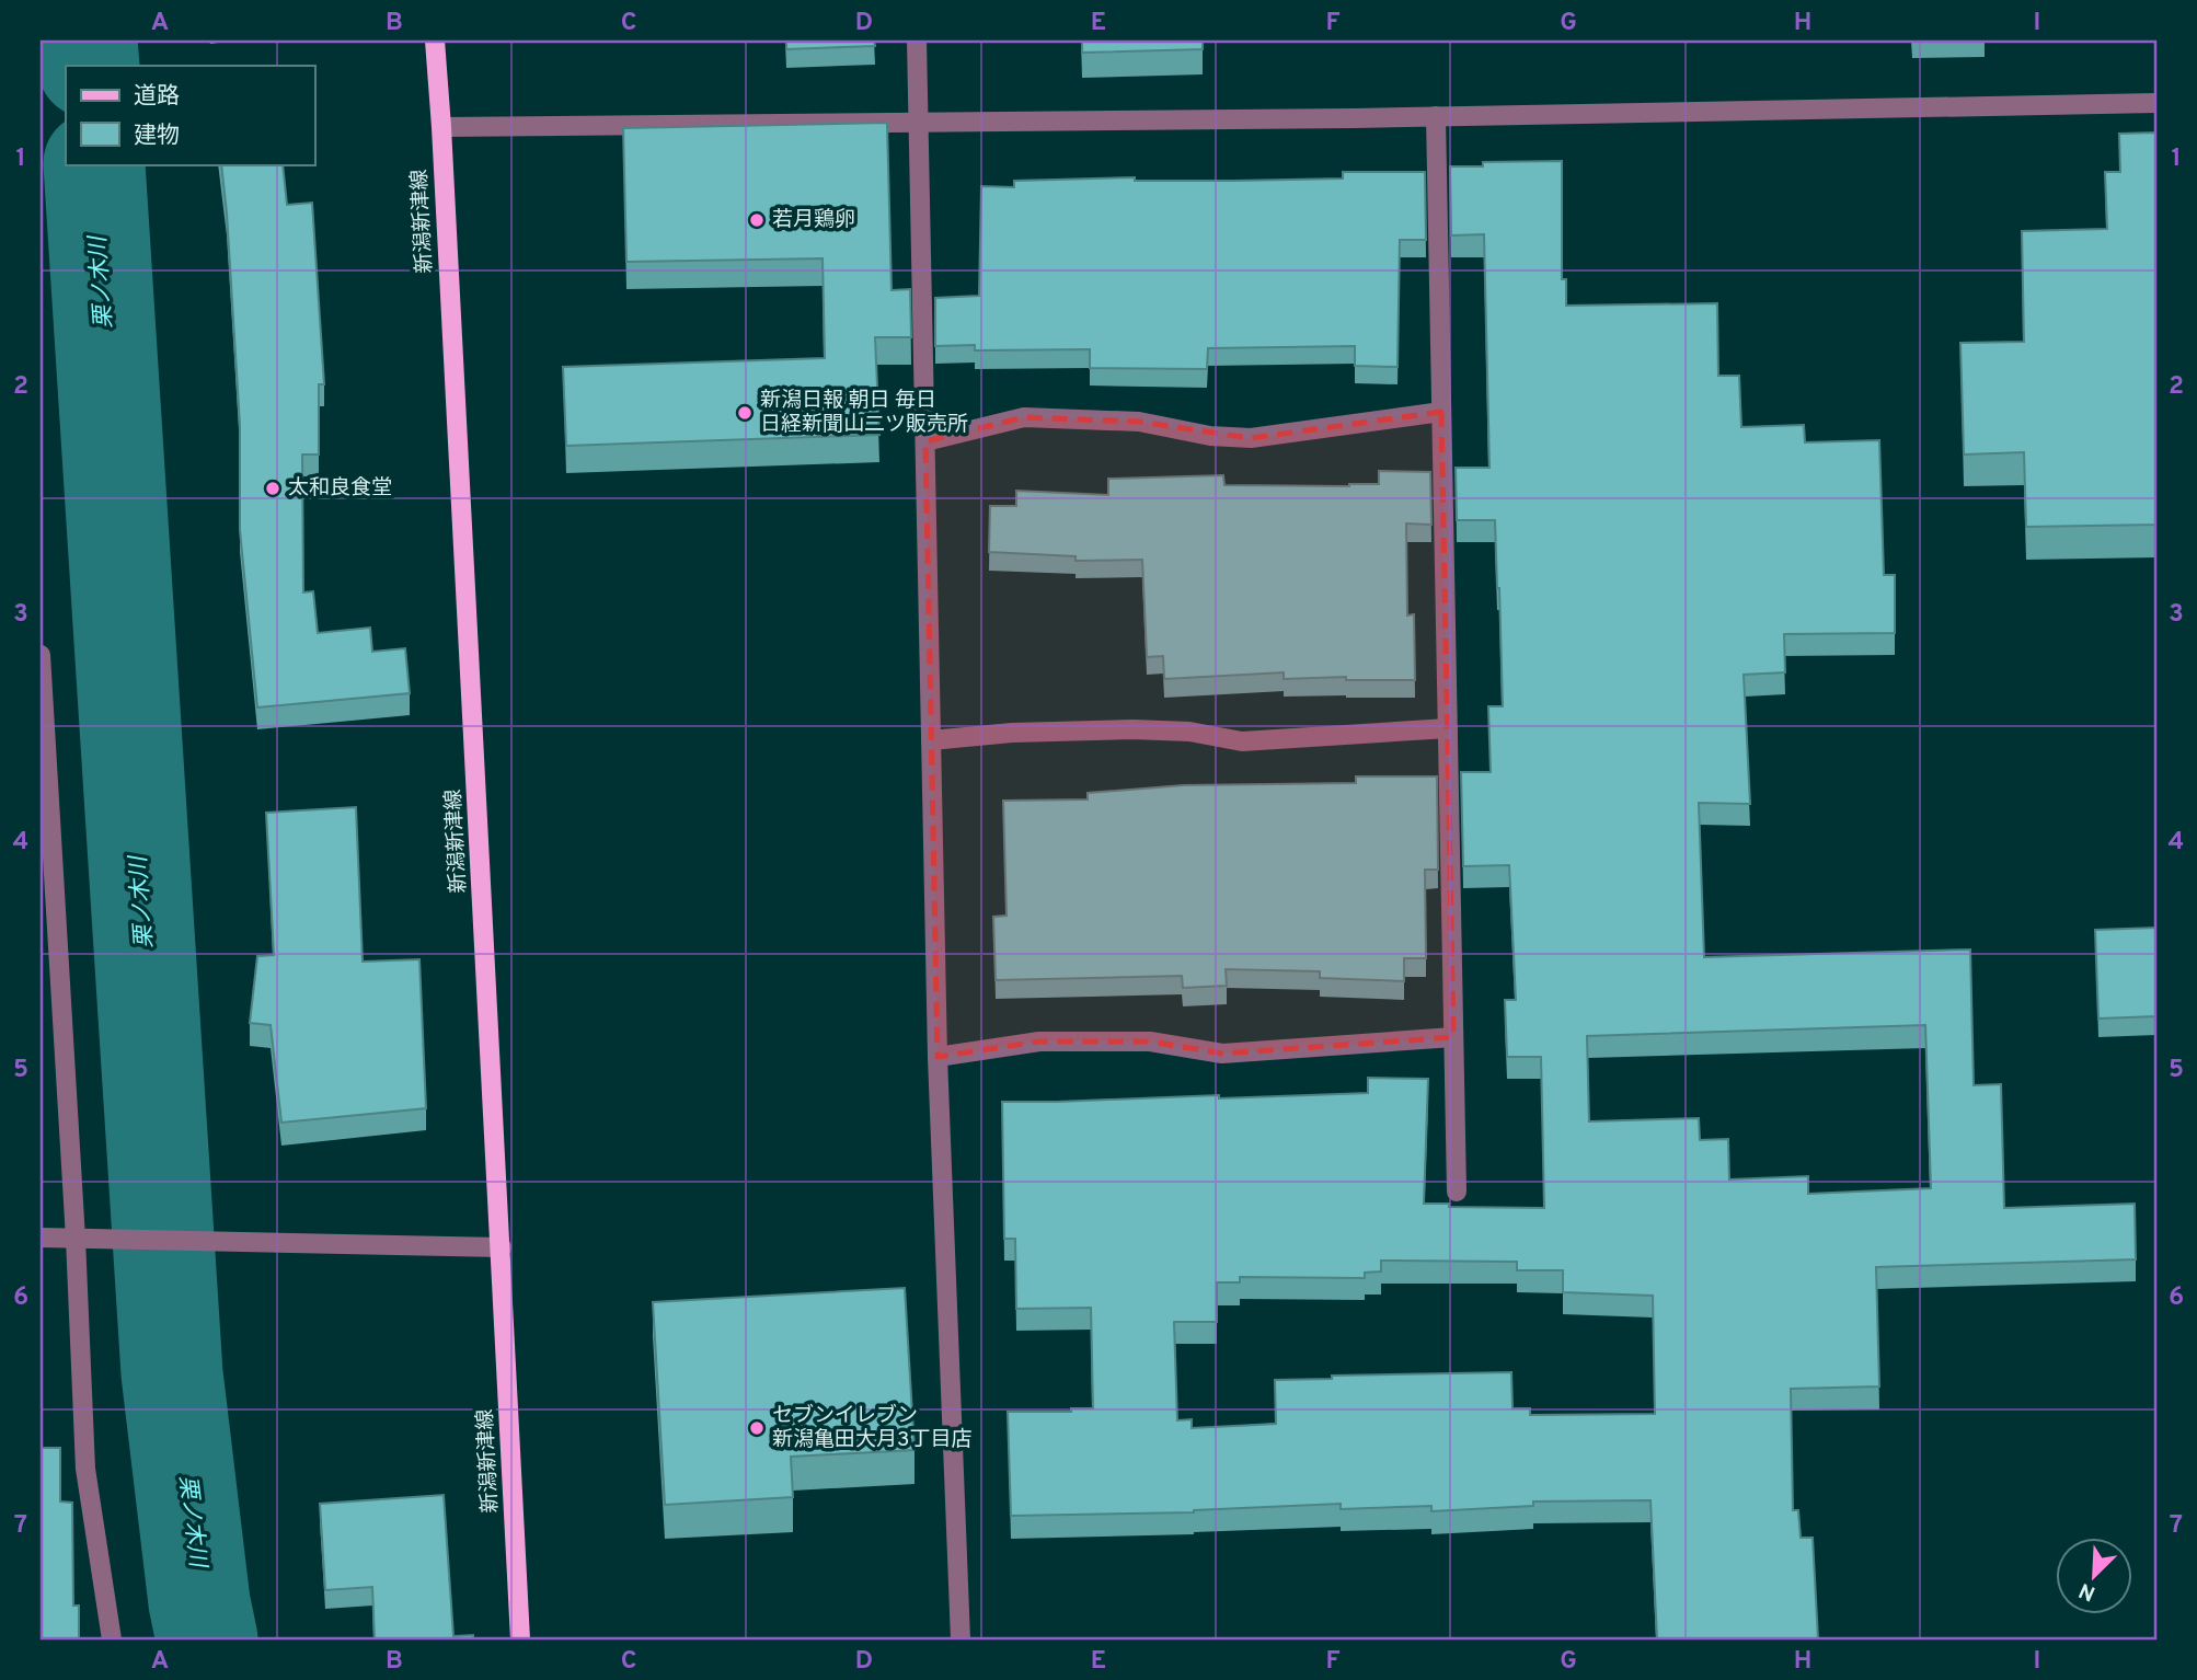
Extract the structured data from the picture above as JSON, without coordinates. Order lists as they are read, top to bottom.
{
  "streets": {
    "main road": ["新潟新津線"]
  },
  "water": ["栗ノ木川"],
  "places": [
    "若月鶏卵",
    "新潟日報 朝日 毎日 日経新聞山二ツ販売所",
    "太和良食堂",
    "セブンイレブン 新潟亀田大月3丁目店"
  ],
  "legend": ["道路", "建物"],
  "north": "bottom left",
  "grid": {
    "columns": [
      "A",
      "B",
      "C",
      "D",
      "E",
      "F",
      "G",
      "H",
      "I"
    ],
    "rows": [
      "1",
      "2",
      "3",
      "4",
      "5",
      "6",
      "7"
    ]
  }
}
